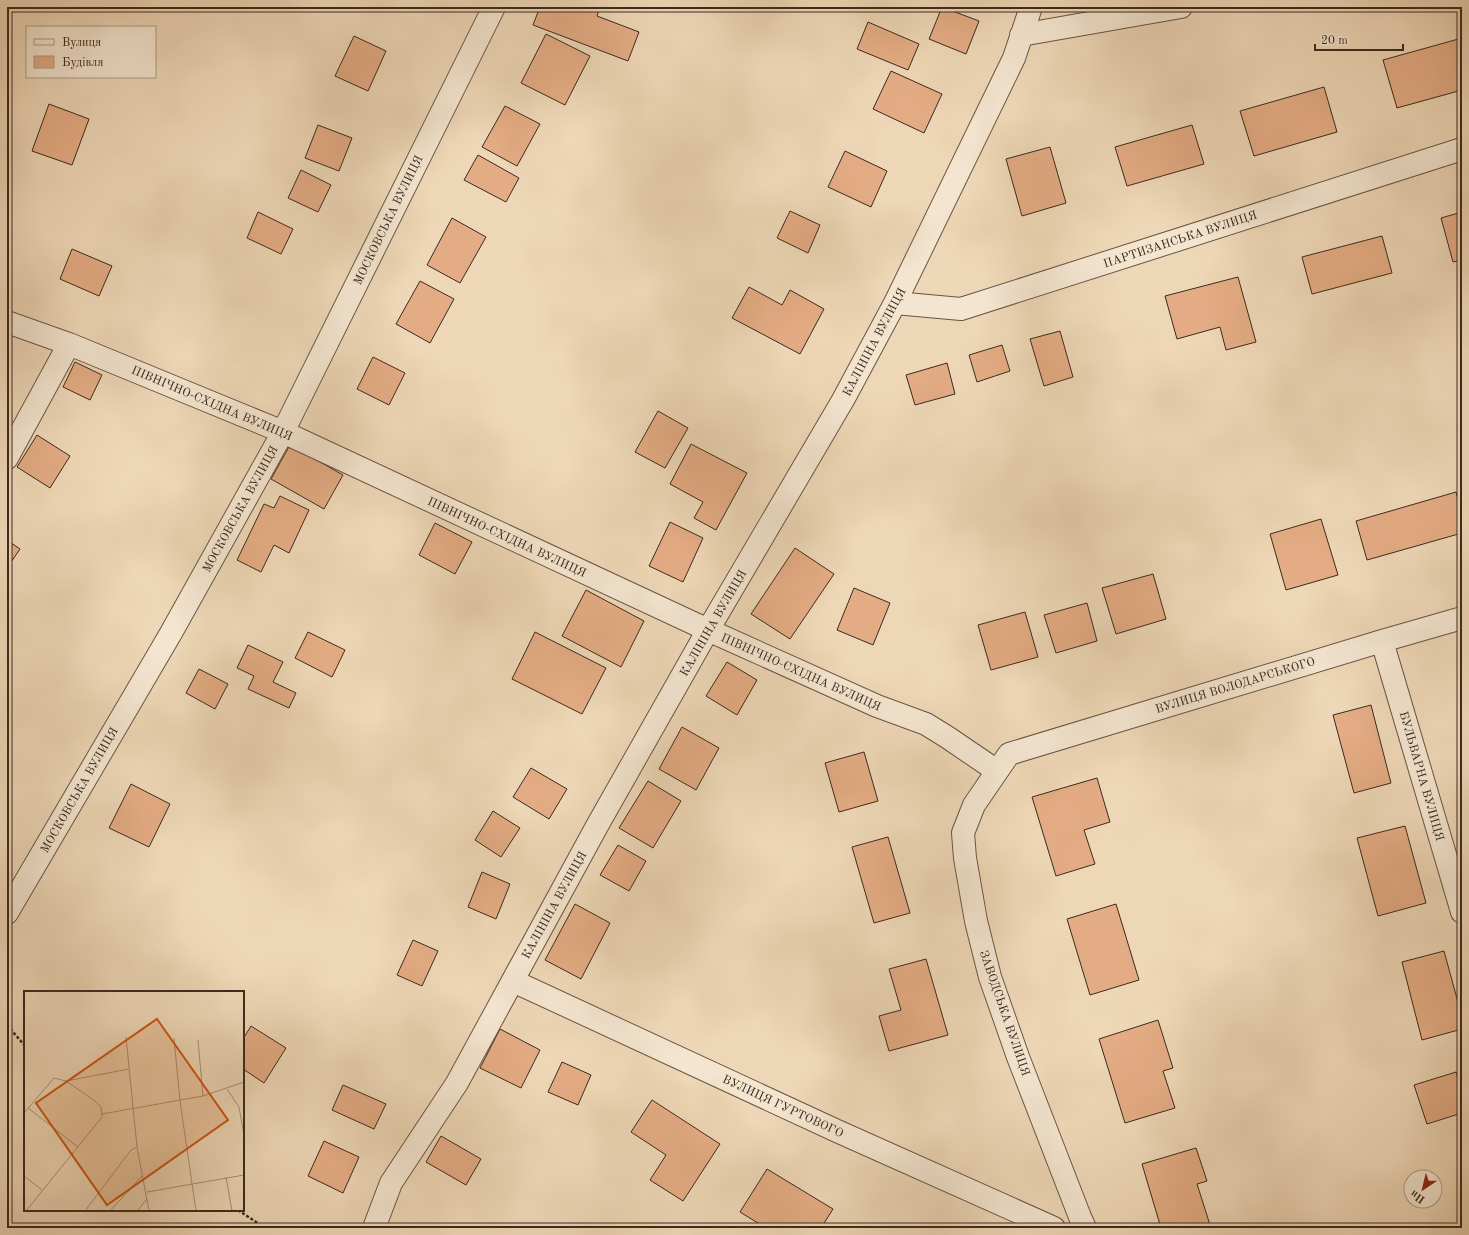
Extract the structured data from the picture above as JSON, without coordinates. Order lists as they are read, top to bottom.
{
  "streets": {
    "street": [
      "МОСКОВСЬКА ВУЛИЦЯ",
      "ПАРТИЗАНСЬКА ВУЛИЦЯ",
      "КАЛІНІНА ВУЛИЦЯ",
      "ПІВНІЧНО-СХІДНА ВУЛИЦЯ",
      "ВУЛИЦЯ ВОЛОДАРСЬКОГО",
      "БУЛЬВАРНА ВУЛИЦЯ",
      "ЗАВОДСЬКА ВУЛИЦЯ",
      "ВУЛИЦЯ ГУРТОВОГО"
    ]
  },
  "crossings": [
    ["МОСКОВСЬКА ВУЛИЦЯ", "ПІВНІЧНО-СХІДНА ВУЛИЦЯ"],
    ["ПАРТИЗАНСЬКА ВУЛИЦЯ", "КАЛІНІНА ВУЛИЦЯ"],
    ["КАЛІНІНА ВУЛИЦЯ", "ПІВНІЧНО-СХІДНА ВУЛИЦЯ"],
    ["КАЛІНІНА ВУЛИЦЯ", "ВУЛИЦЯ ГУРТОВОГО"],
    ["ПІВНІЧНО-СХІДНА ВУЛИЦЯ", "ЗАВОДСЬКА ВУЛИЦЯ"],
    ["ВУЛИЦЯ ВОЛОДАРСЬКОГО", "БУЛЬВАРНА ВУЛИЦЯ"],
    ["ВУЛИЦЯ ВОЛОДАРСЬКОГО", "ЗАВОДСЬКА ВУЛИЦЯ"]
  ],
  "legend": ["Вулиця", "Будівля"],
  "scale_bar": "20 m",
  "north": "bottom left"
}
